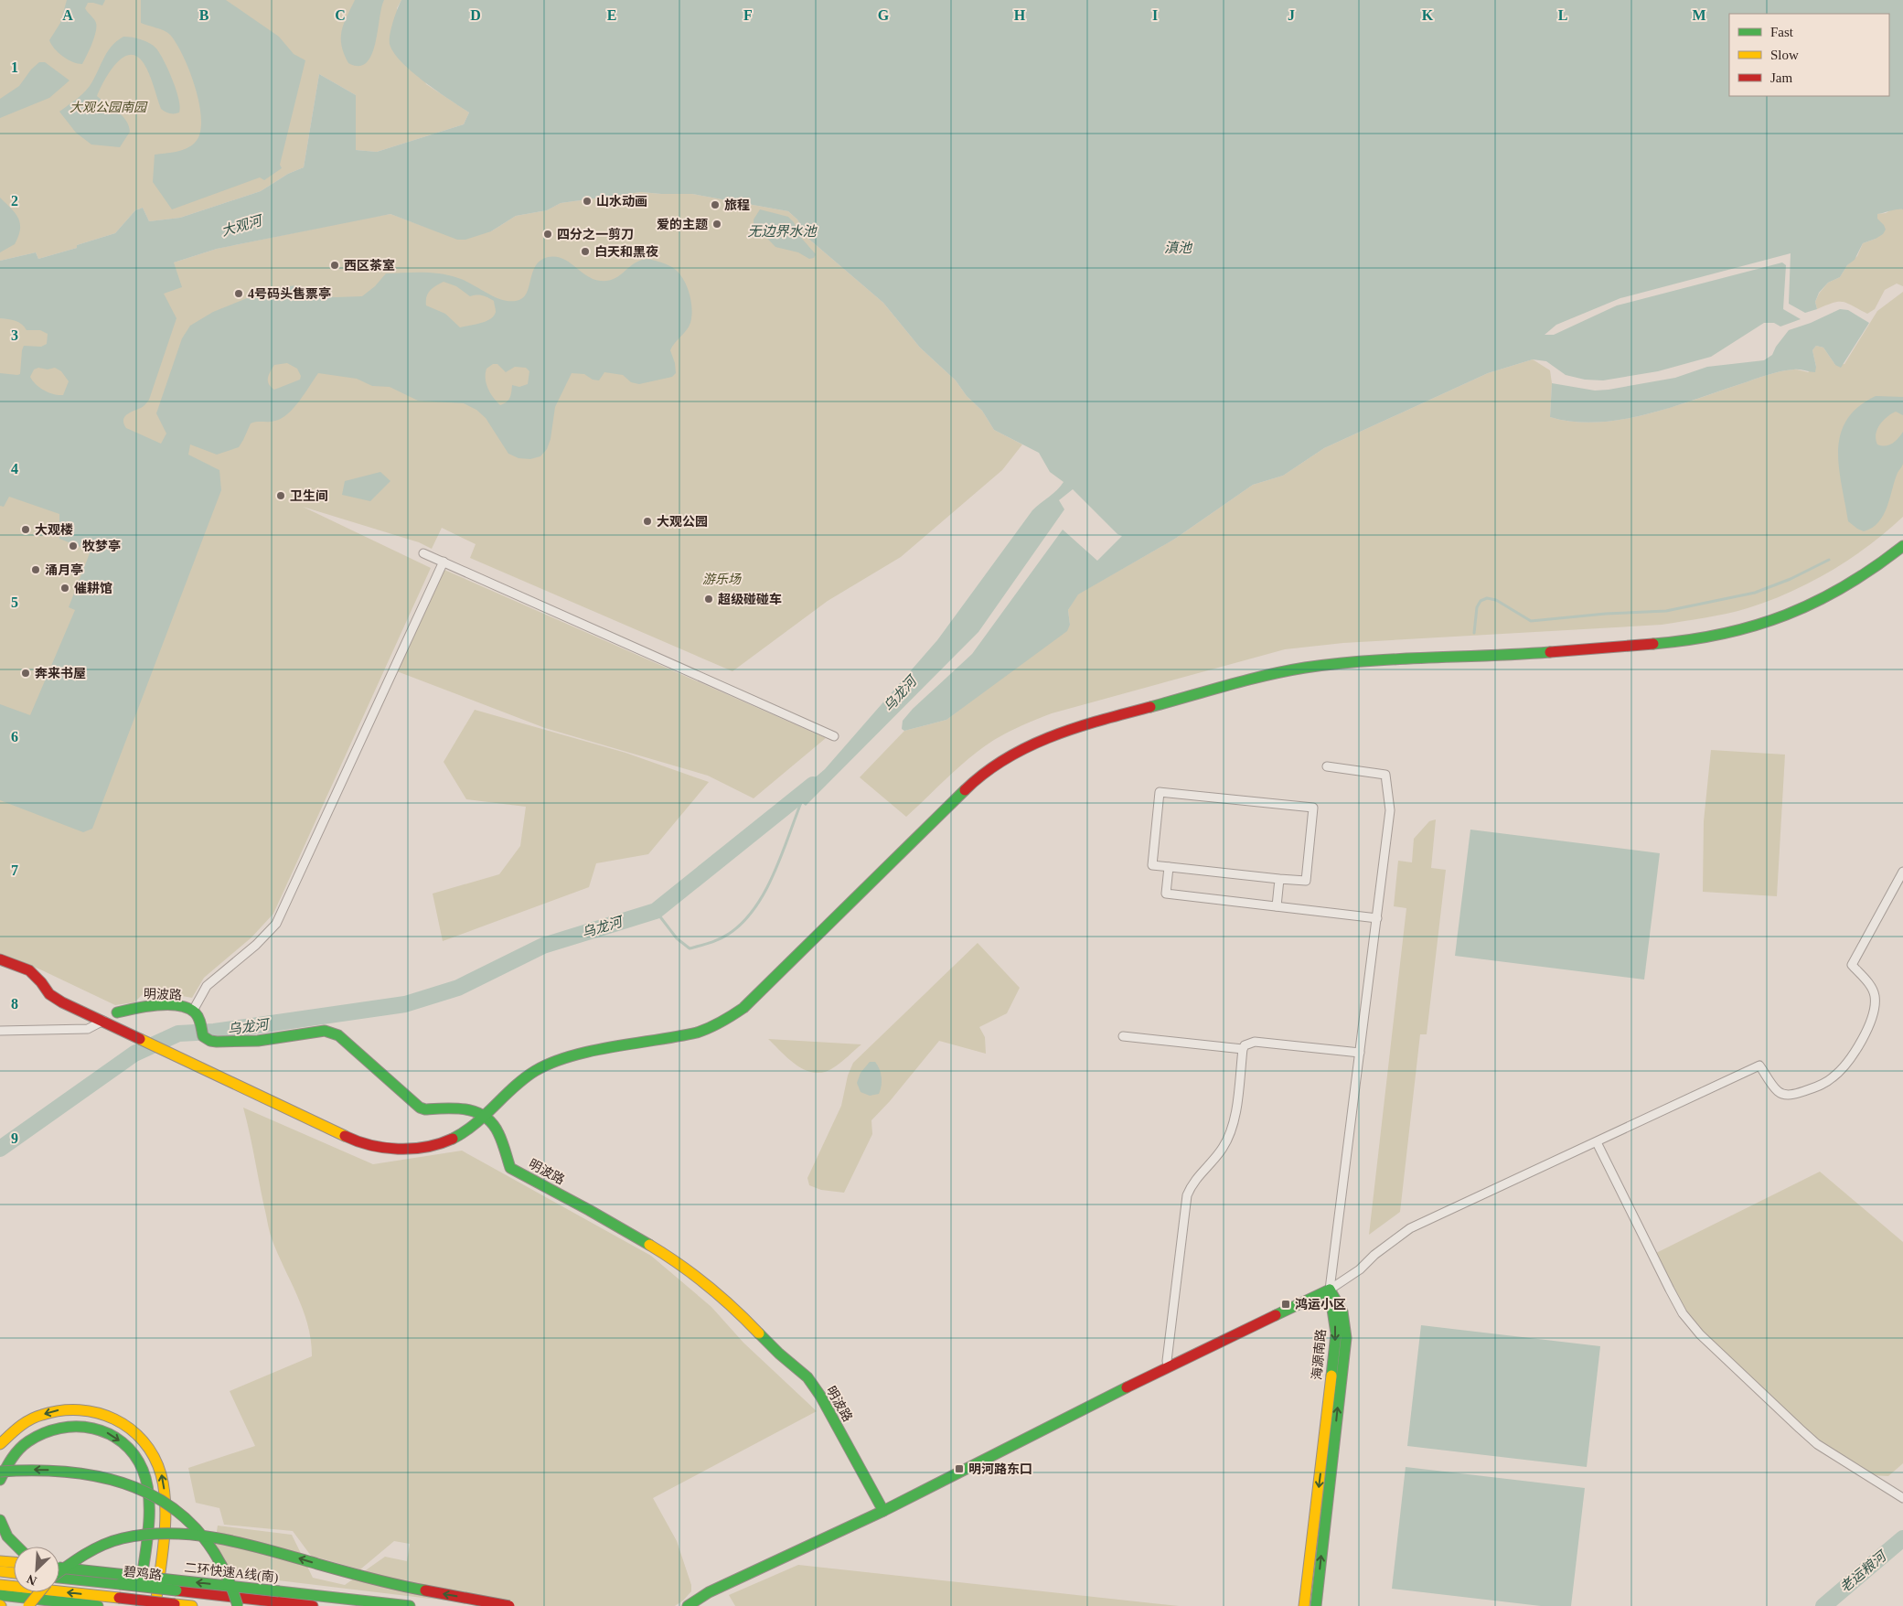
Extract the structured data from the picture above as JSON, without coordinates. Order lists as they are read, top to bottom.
{
  "streets": {
    "main road": [
      "明波路",
      "海源南路",
      "二环快速A线(南)",
      "碧鸡路"
    ]
  },
  "water": [
    "大观河",
    "无边界水池",
    "滇池",
    "乌龙河",
    "老运粮河"
  ],
  "parks": ["大观公园南园", "游乐场"],
  "places": {
    "other": [
      "山水动画",
      "旅程",
      "爱的主题",
      "四分之一剪刀",
      "白天和黑夜",
      "西区茶室",
      "4号码头售票亭",
      "卫生间",
      "大观公园",
      "大观楼",
      "牧梦亭",
      "涌月亭",
      "催耕馆",
      "超级碰碰车",
      "奔来书屋"
    ],
    "transit": ["鸿运小区", "明河路东口"]
  },
  "legend": ["Fast", "Slow", "Jam"],
  "north": "bottom left",
  "grid": {
    "columns": [
      "A",
      "B",
      "C",
      "D",
      "E",
      "F",
      "G",
      "H",
      "I",
      "J",
      "K",
      "L",
      "M"
    ],
    "rows": [
      "1",
      "2",
      "3",
      "4",
      "5",
      "6",
      "7",
      "8",
      "9"
    ]
  }
}
